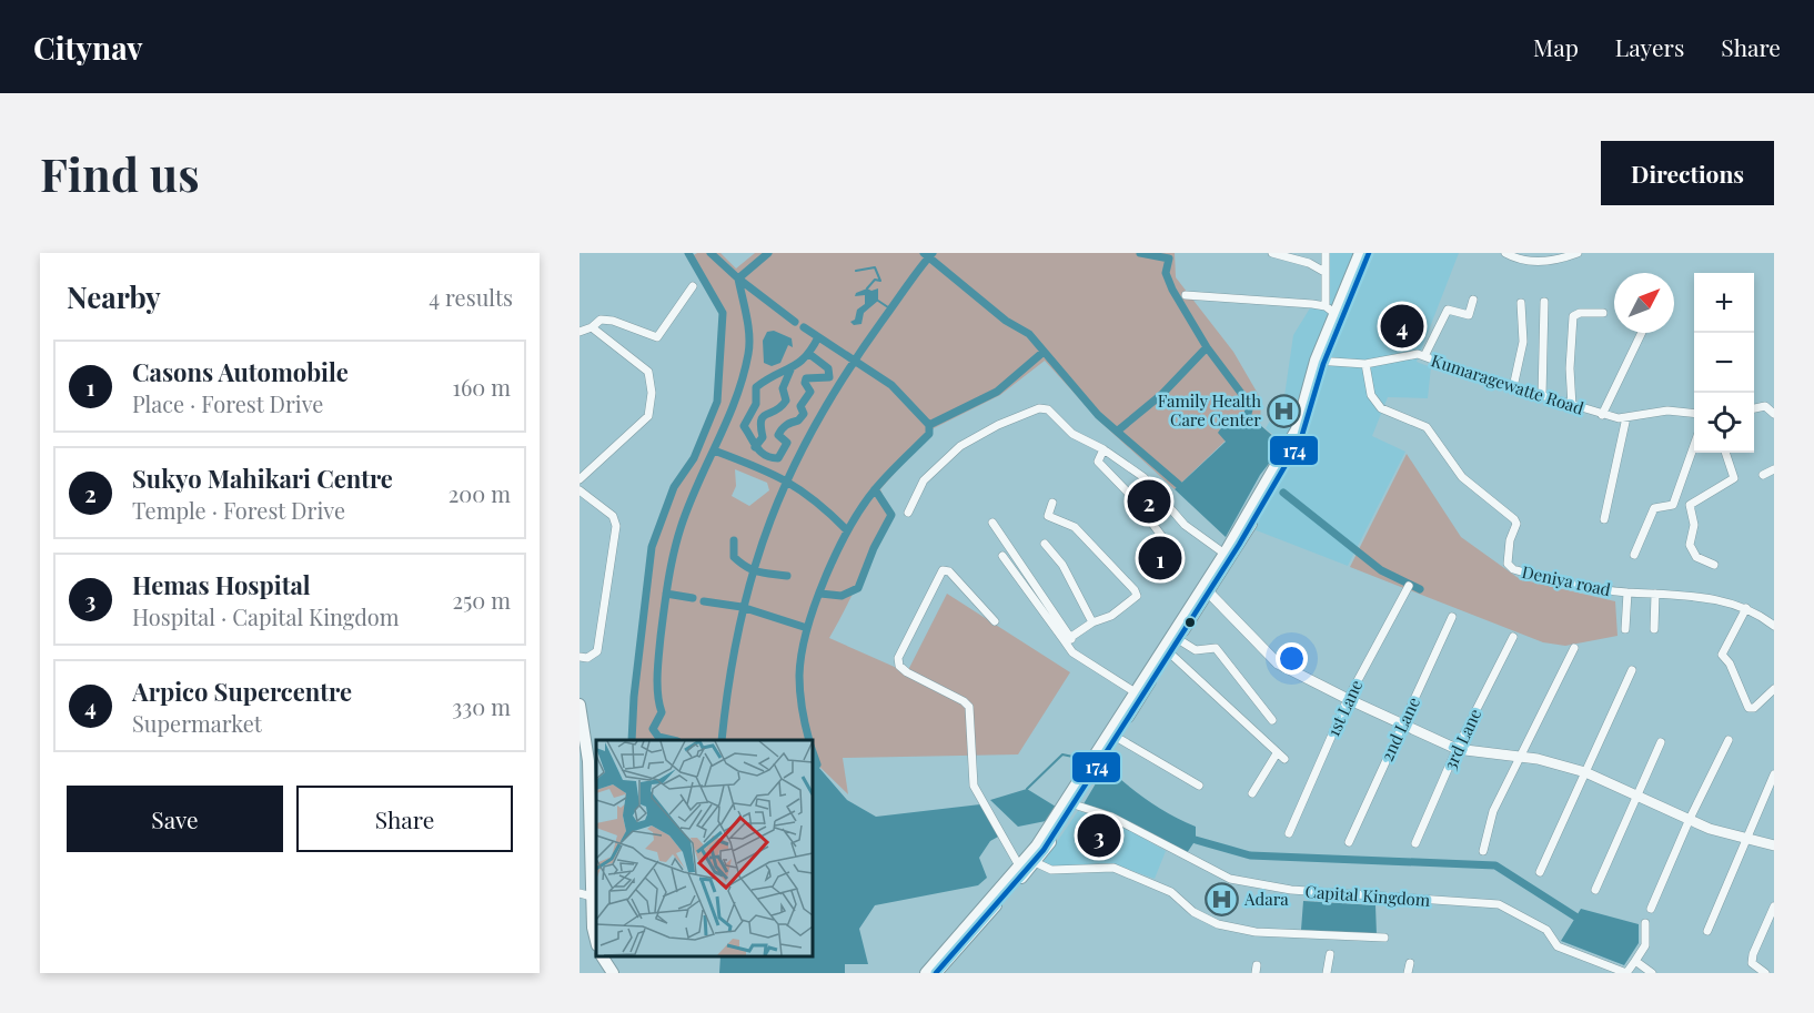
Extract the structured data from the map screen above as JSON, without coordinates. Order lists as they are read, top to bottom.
{
  "streets": {
    "street": [
      "Kumaragewatte Road",
      "Deniya road",
      "1st Lane",
      "2nd Lane",
      "3rd Lane",
      "Capital Kingdom"
    ]
  },
  "crossings": [
    ["Kumaragewatte Road", "Deniya road"]
  ],
  "places": {
    "hospital": ["Family Health Care Center", "Adara"]
  },
  "lines": ["transit line 174"],
  "north": "top right",
  "page": {
    "header": "Citynav",
    "nav": ["Map", "Layers", "Share"],
    "buttons": [
      "Directions",
      ["Save", "Share"]
    ],
    "title": "Find us",
    "heading": ["Nearby", "4 results"],
    "map_buttons": ["+", "−"],
    "pins": [
      "4",
      "2",
      "1",
      "3"
    ],
    "list": [
      {
        "mark": "1",
        "name": "Casons Automobile",
        "note": "Place · Forest Drive",
        "value": "160 m"
      },
      {
        "mark": "2",
        "name": "Sukyo Mahikari Centre",
        "note": "Temple · Forest Drive",
        "value": "200 m"
      },
      {
        "mark": "3",
        "name": "Hemas Hospital",
        "note": "Hospital · Capital Kingdom",
        "value": "250 m"
      },
      {
        "mark": "4",
        "name": "Arpico Supercentre",
        "note": "Supermarket",
        "value": "330 m"
      }
    ]
  }
}
